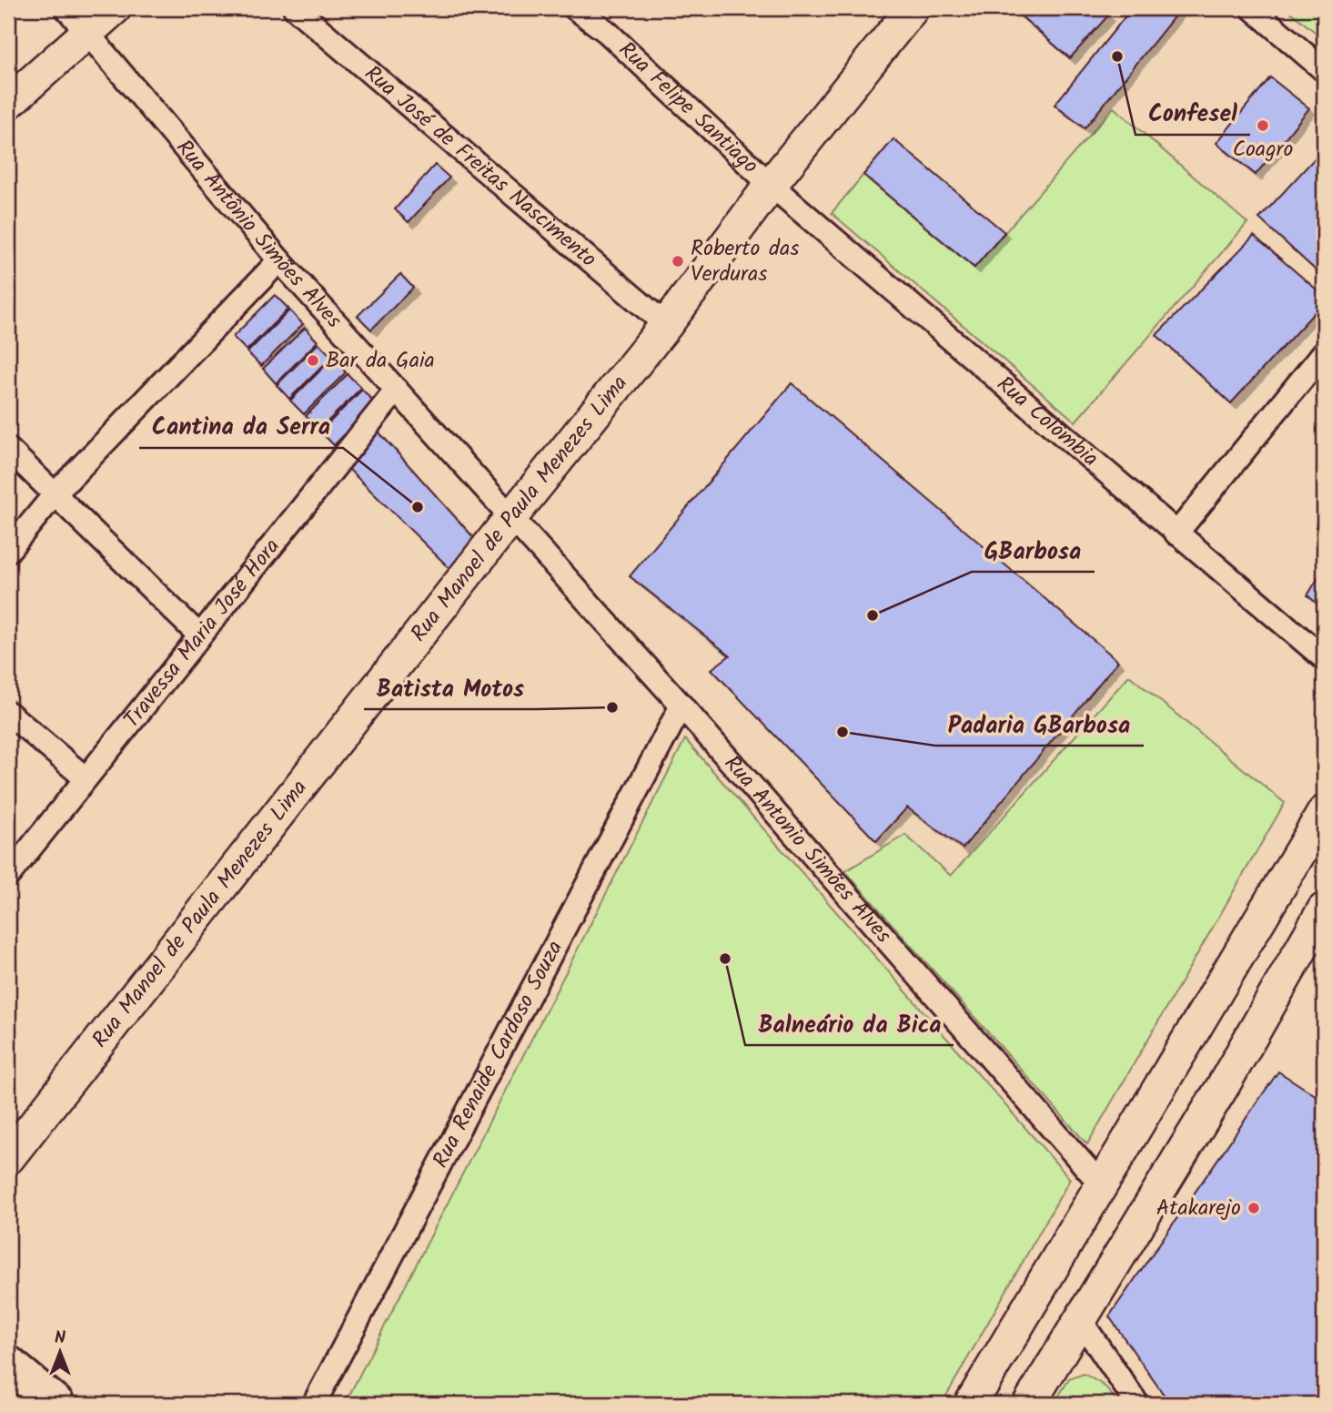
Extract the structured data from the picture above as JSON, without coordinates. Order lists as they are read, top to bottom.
{
  "streets": {
    "street": [
      "Rua Felipe Santiago",
      "Rua José de Freitas Nascimento",
      "Rua Antônio Simões Alves",
      "Rua Colômbia",
      "Rua Manoel de Paula Menezes Lima",
      "Travessa Maria José Hora",
      "Rua Antonio Simões Alves",
      "Rua Renaide Cardoso Souza"
    ]
  },
  "crossings": [
    ["Rua Felipe Santiago", "Rua Colômbia"],
    ["Rua Felipe Santiago", "Rua Manoel de Paula Menezes Lima"],
    ["Rua José de Freitas Nascimento", "Rua Manoel de Paula Menezes Lima"],
    ["Rua Antônio Simões Alves", "Rua Manoel de Paula Menezes Lima"],
    ["Rua Antônio Simões Alves", "Travessa Maria José Hora"],
    ["Rua Antônio Simões Alves", "Rua Antonio Simões Alves"],
    ["Rua Colômbia", "Rua Manoel de Paula Menezes Lima"],
    ["Rua Manoel de Paula Menezes Lima", "Rua Antonio Simões Alves"],
    ["Rua Antonio Simões Alves", "Rua Renaide Cardoso Souza"]
  ],
  "places": [
    "Confesel",
    "Coagro",
    "Roberto das Verduras",
    "Bar da Gaia",
    "Cantina da Serra",
    "GBarbosa",
    "Batista Motos",
    "Padaria GBarbosa",
    "Balneário da Bica",
    "Atakarejo"
  ],
  "north": "top"
}
